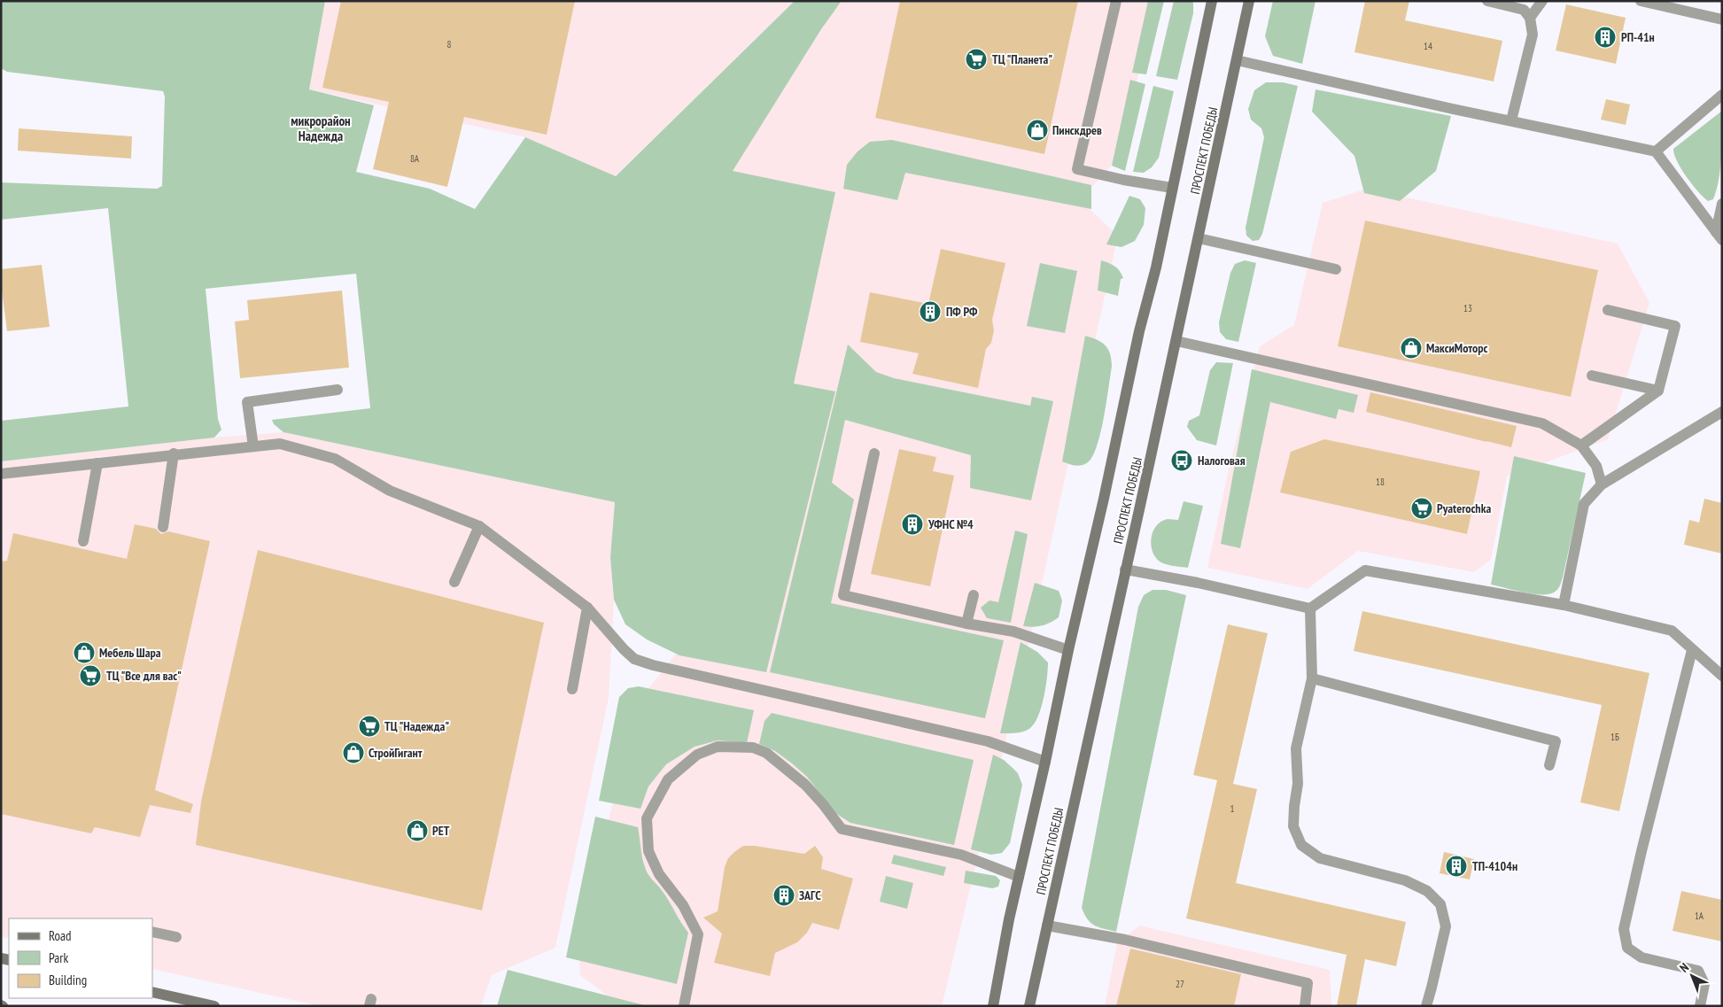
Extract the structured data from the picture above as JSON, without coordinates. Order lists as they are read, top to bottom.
{
  "streets": {
    "main road": ["ПРОСПЕКТ ПОБЕДЫ"]
  },
  "districts": ["микрорайон Надежда"],
  "places": {
    "building": [
      "РП-41н",
      "ПФ РФ",
      "УФНС №4",
      "ТП-4104н",
      "ЗАГС"
    ],
    "supermarket": [
      "ТЦ \"Планета\"",
      "Pyaterochka",
      "ТЦ \"Все для вас\"",
      "ТЦ \"Надежда\""
    ],
    "shop": [
      "Пинскдрев",
      "МаксиМоторс",
      "Мебель Шара",
      "СтройГигант",
      "РЕТ"
    ],
    "bus stop": ["Налоговая"]
  },
  "house_numbers": [
    "8",
    "14",
    "8А",
    "13",
    "18",
    "1Б",
    "1",
    "1А",
    "27"
  ],
  "legend": ["Road", "Park", "Building"],
  "north": "top left"
}
